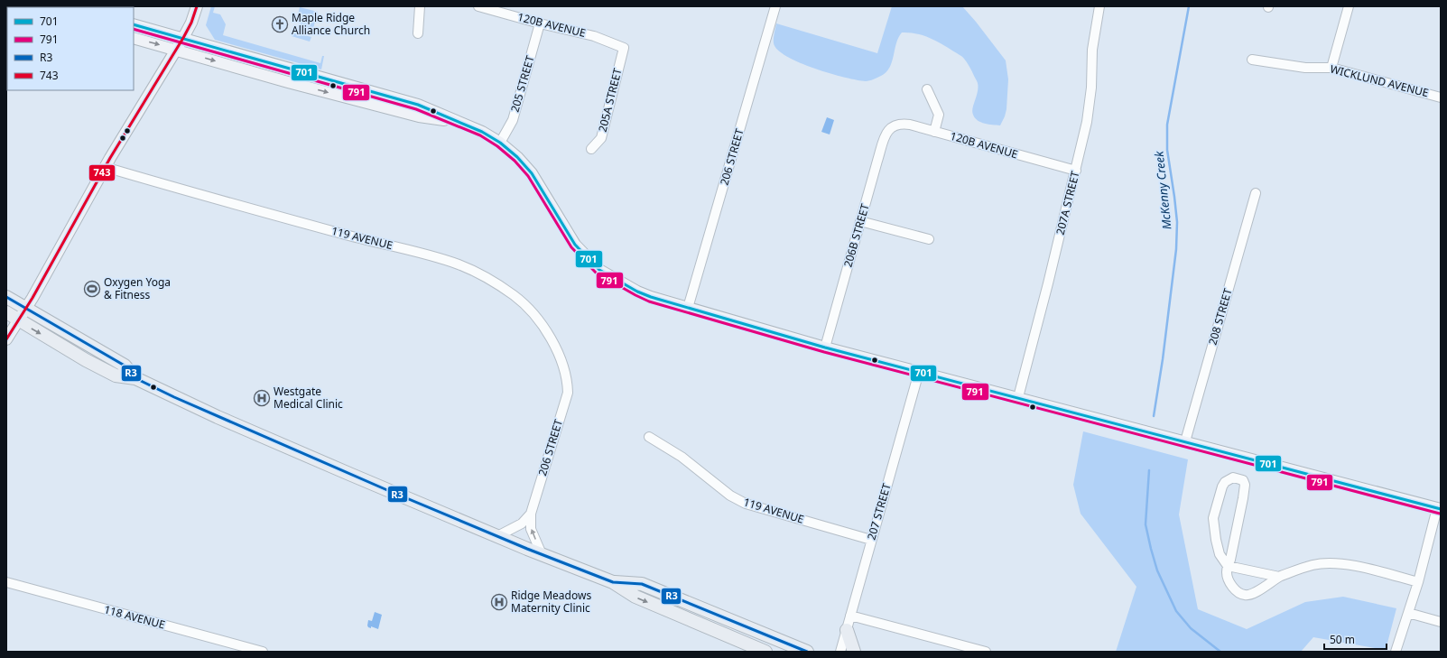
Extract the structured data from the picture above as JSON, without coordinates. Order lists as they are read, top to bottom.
{
  "streets": {
    "street": [
      "120B AVENUE",
      "WICKLUND AVENUE",
      "205 STREET",
      "205A STREET",
      "206 STREET",
      "207A STREET",
      "206B STREET",
      "119 AVENUE",
      "208 STREET",
      "207 STREET",
      "118 AVENUE"
    ]
  },
  "crossings": [
    ["120B AVENUE", "205 STREET"],
    ["120B AVENUE", "205A STREET"],
    ["120B AVENUE", "207A STREET"],
    ["120B AVENUE", "206B STREET"],
    ["206 STREET", "119 AVENUE"],
    ["119 AVENUE", "207 STREET"]
  ],
  "water": ["McKenny Creek"],
  "places": {
    "church": ["Maple Ridge Alliance Church"],
    "sports": ["Oxygen Yoga & Fitness"],
    "hospital": ["Westgate Medical Clinic", "Ridge Meadows Maternity Clinic"]
  },
  "lines": [
    "transit line 743",
    "transit line 701",
    "transit line 791",
    "transit line R3"
  ],
  "legend": [
    "701",
    "791",
    "R3",
    "743"
  ],
  "scale_bar": "50 m"
}
